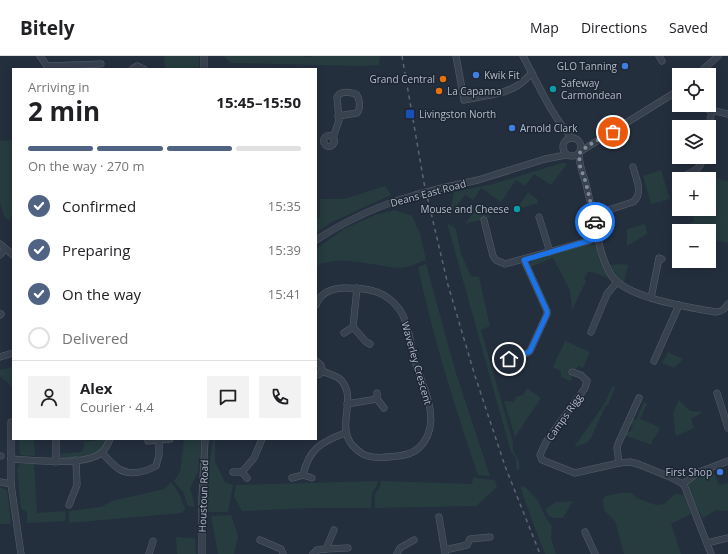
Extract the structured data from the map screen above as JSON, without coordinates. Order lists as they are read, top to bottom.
{
  "streets": {
    "street": [
      "Deans East Road",
      "Waverley Crescent",
      "Camps Rigg",
      "Houstoun Road"
    ]
  },
  "places": {
    "other": [
      "GLO Tanning",
      "Kwik Fit",
      "Grand Central",
      "Safeway Carmondean",
      "La Capanna",
      "Arnold Clark",
      "Mouse and Cheese",
      "First Shop"
    ],
    "transit": ["Livingston North"]
  },
  "page": {
    "header": "Bitely",
    "nav": ["Map", "Directions", "Saved"],
    "map_buttons": ["+", "−"],
    "heading": ["2 min", "Arriving in", "15:45–15:50"],
    "panel": ["Alex", "Courier · 4.4"],
    "bar": "On the way · 270 m",
    "list": [
      ["Confirmed", "15:35"],
      ["Preparing", "15:39"],
      ["On the way", "15:41"],
      "Delivered"
    ]
  }
}
